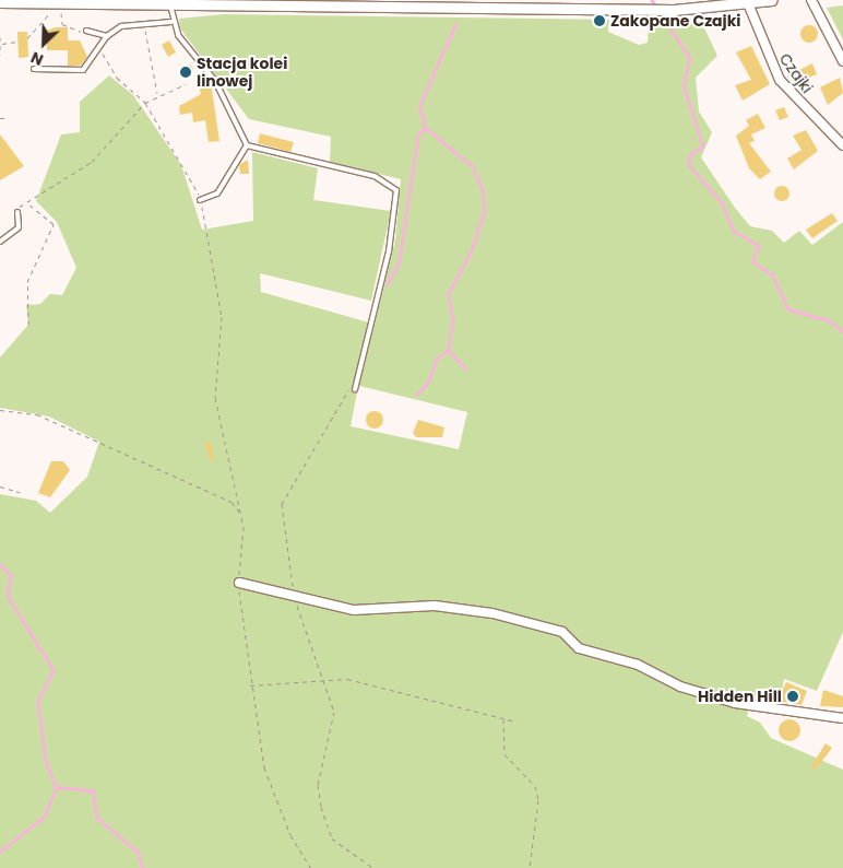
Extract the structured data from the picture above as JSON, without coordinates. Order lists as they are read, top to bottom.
{
  "streets": {
    "street": ["Czajki"]
  },
  "places": ["Zakopane Czajki", "Stacja kolei linowej", "Hidden Hill"],
  "north": "bottom left"
}
